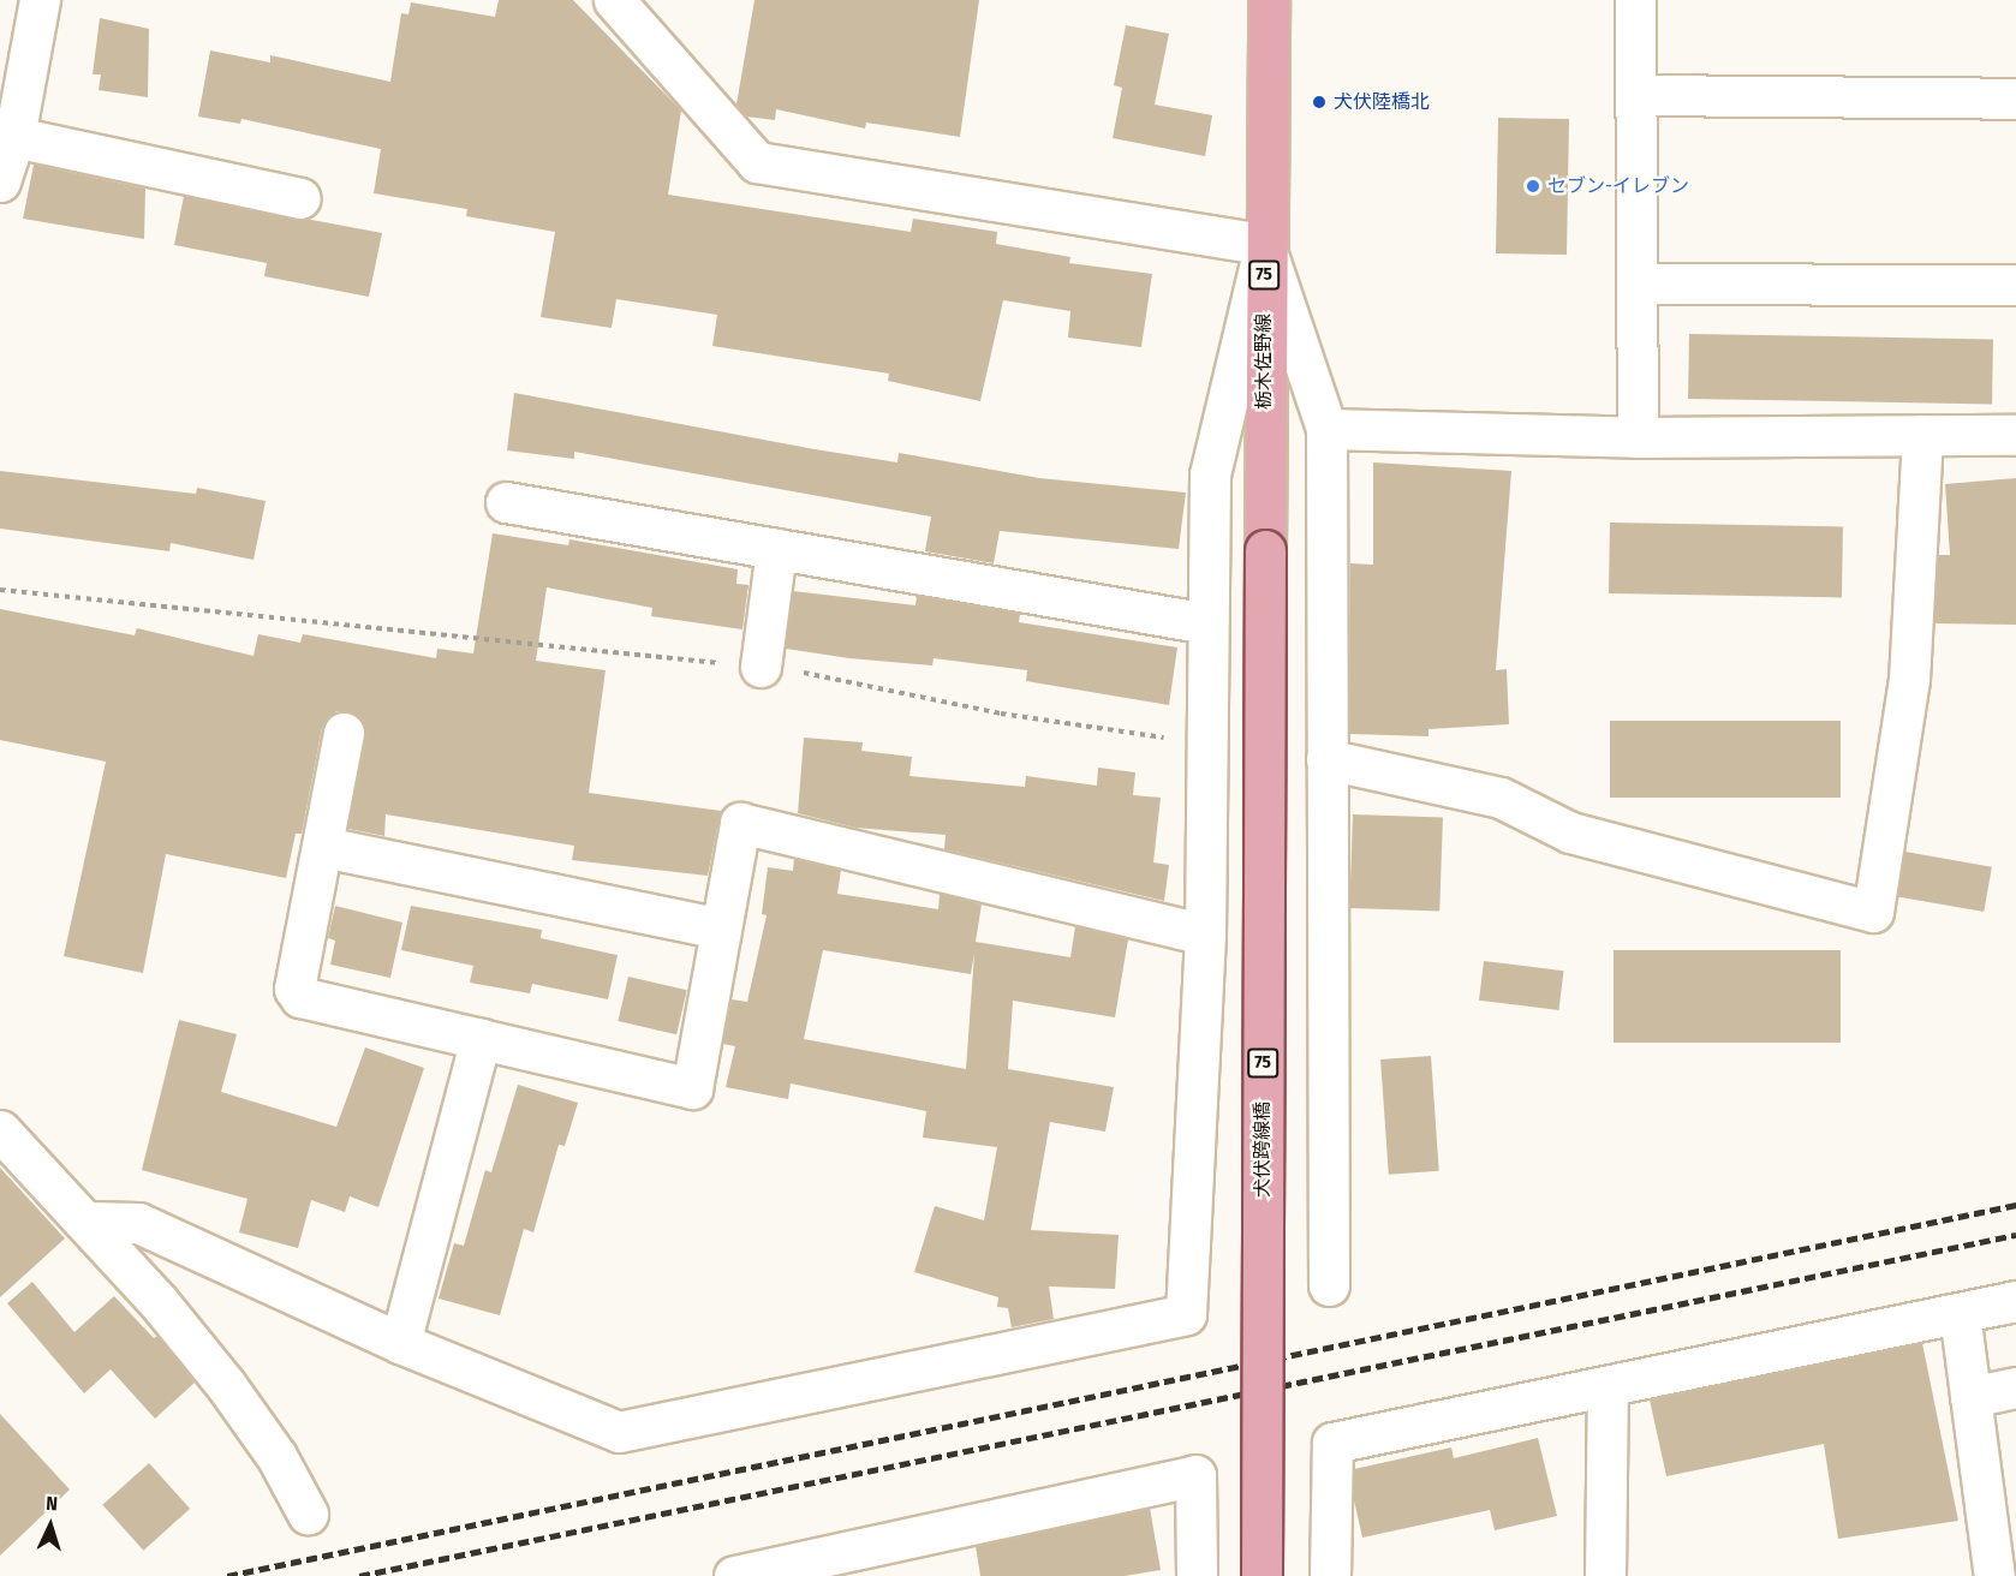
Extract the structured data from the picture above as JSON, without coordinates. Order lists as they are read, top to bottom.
{
  "streets": {
    "main road": ["75", "栃木佐野線", "犬伏跨線橋"]
  },
  "crossings": [
    ["栃木佐野線", "犬伏跨線橋"]
  ],
  "places": ["犬伏陸橋北", "セブン-イレブン"],
  "north": "top"
}
